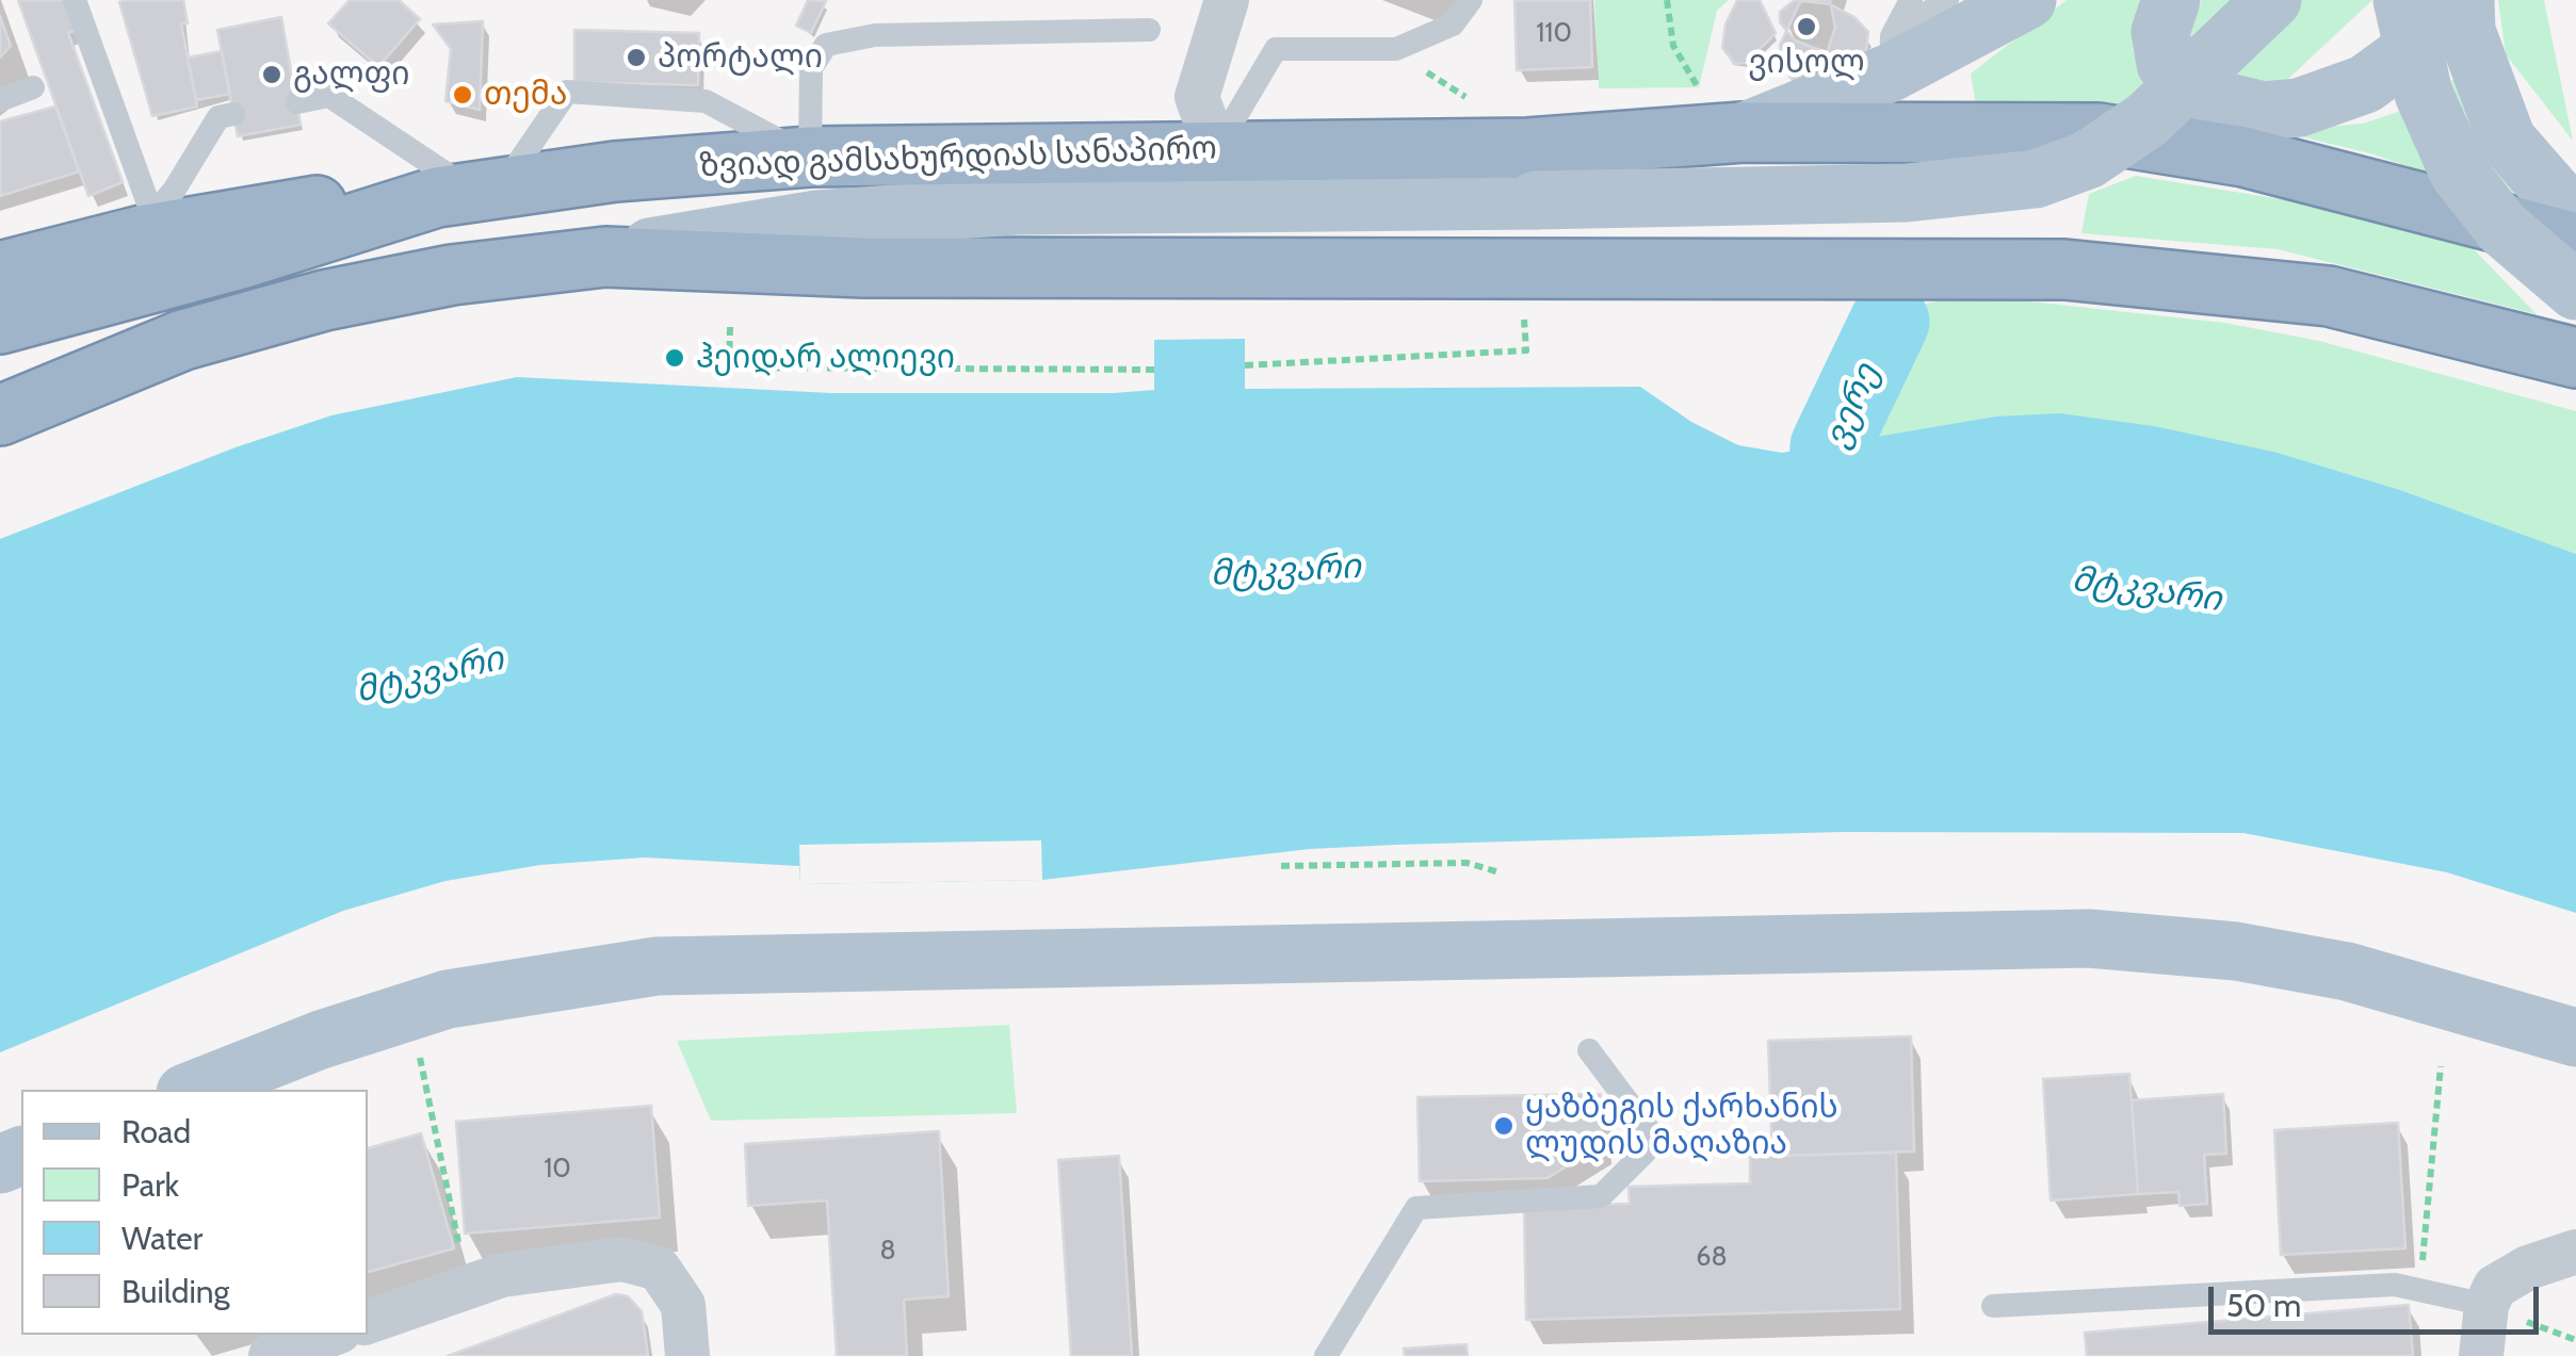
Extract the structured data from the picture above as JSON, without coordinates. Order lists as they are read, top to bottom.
{
  "streets": {
    "highway": ["ზვიად გამსახურდიას სანაპირო"]
  },
  "water": ["ვერე", "მტკვარი"],
  "places": [
    "ვისოლ",
    "პორტალი",
    "გალფი",
    "თემა",
    "ჰეიდარ ალიევი",
    "ყაზბეგის ქარხანის ლუდის მაღაზია"
  ],
  "house_numbers": [
    "110",
    "10",
    "8",
    "68"
  ],
  "legend": [
    "Road",
    "Park",
    "Water",
    "Building"
  ],
  "scale_bar": "50 m"
}
